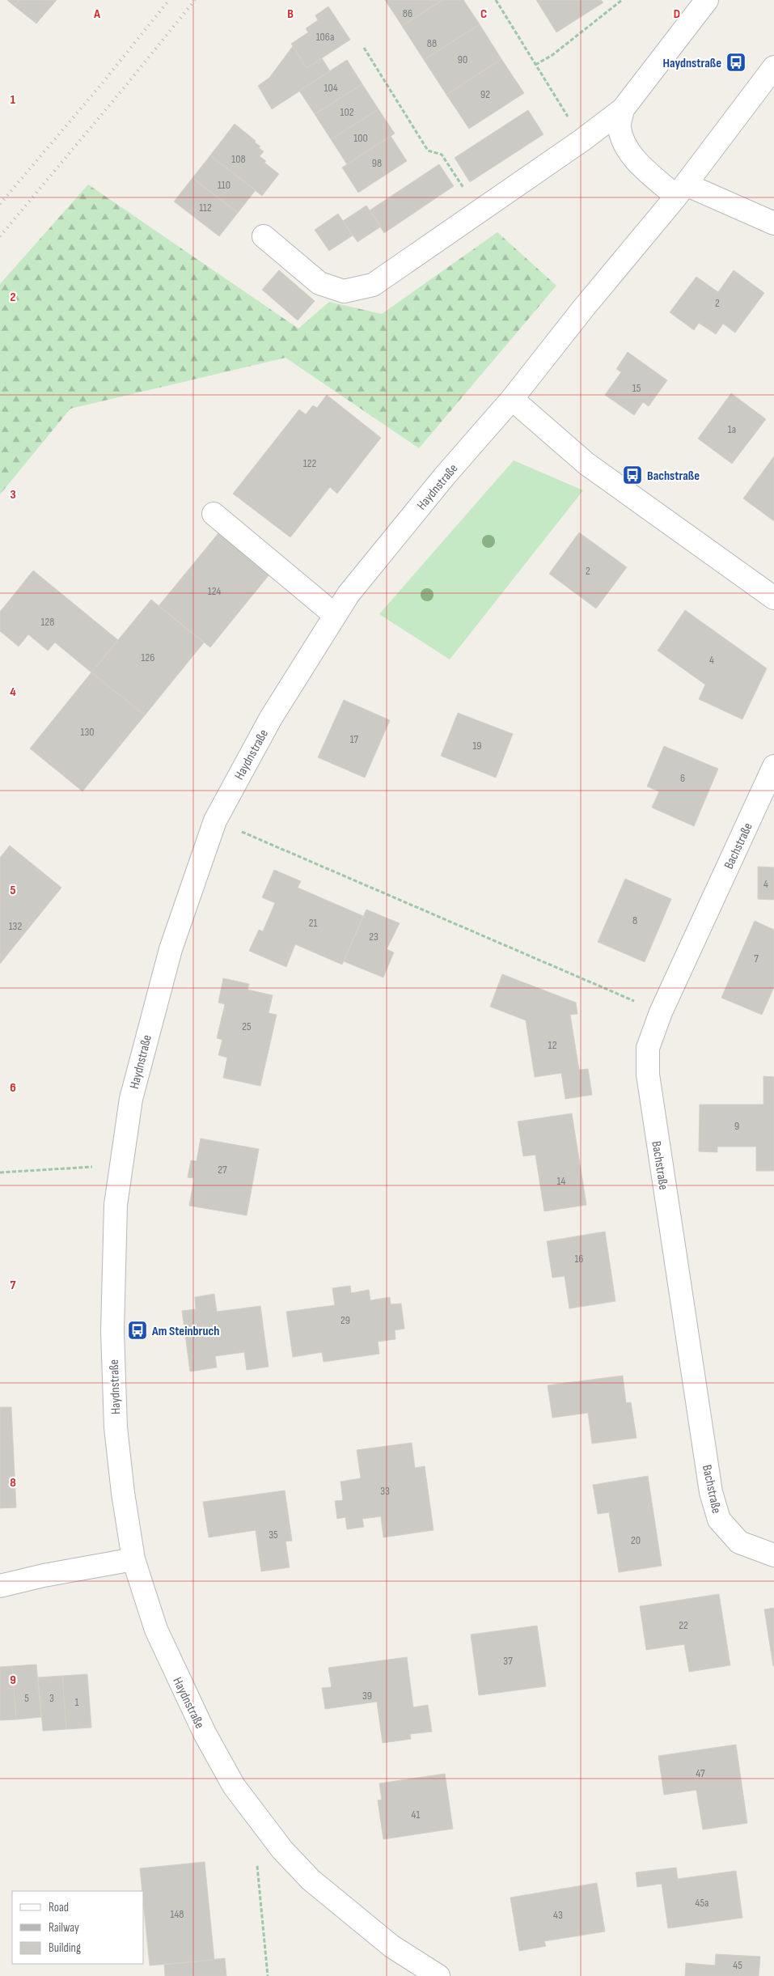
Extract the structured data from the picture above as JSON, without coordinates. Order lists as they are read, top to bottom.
{
  "streets": {
    "street": ["Haydnstraße", "Bachstraße"]
  },
  "places": {
    "bus stop": ["Haydnstraße", "Bachstraße", "Am Steinbruch"]
  },
  "house_numbers": [
    "86",
    "106a",
    "88",
    "90",
    "104",
    "92",
    "102",
    "100",
    "108",
    "98",
    "110",
    "112",
    "2",
    "15",
    "1a",
    "122",
    "2",
    "124",
    "128",
    "126",
    "4",
    "130",
    "17",
    "19",
    "6",
    "4",
    "8",
    "21",
    "132",
    "23",
    "7",
    "25",
    "12",
    "9",
    "27",
    "14",
    "16",
    "29",
    "33",
    "35",
    "20",
    "22",
    "37",
    "39",
    "5",
    "3",
    "1",
    "47",
    "41",
    "45a",
    "148",
    "43",
    "45"
  ],
  "legend": ["Road", "Railway", "Building"],
  "grid": {
    "columns": [
      "A",
      "B",
      "C",
      "D"
    ],
    "rows": [
      "1",
      "2",
      "3",
      "4",
      "5",
      "6",
      "7",
      "8",
      "9"
    ]
  }
}
